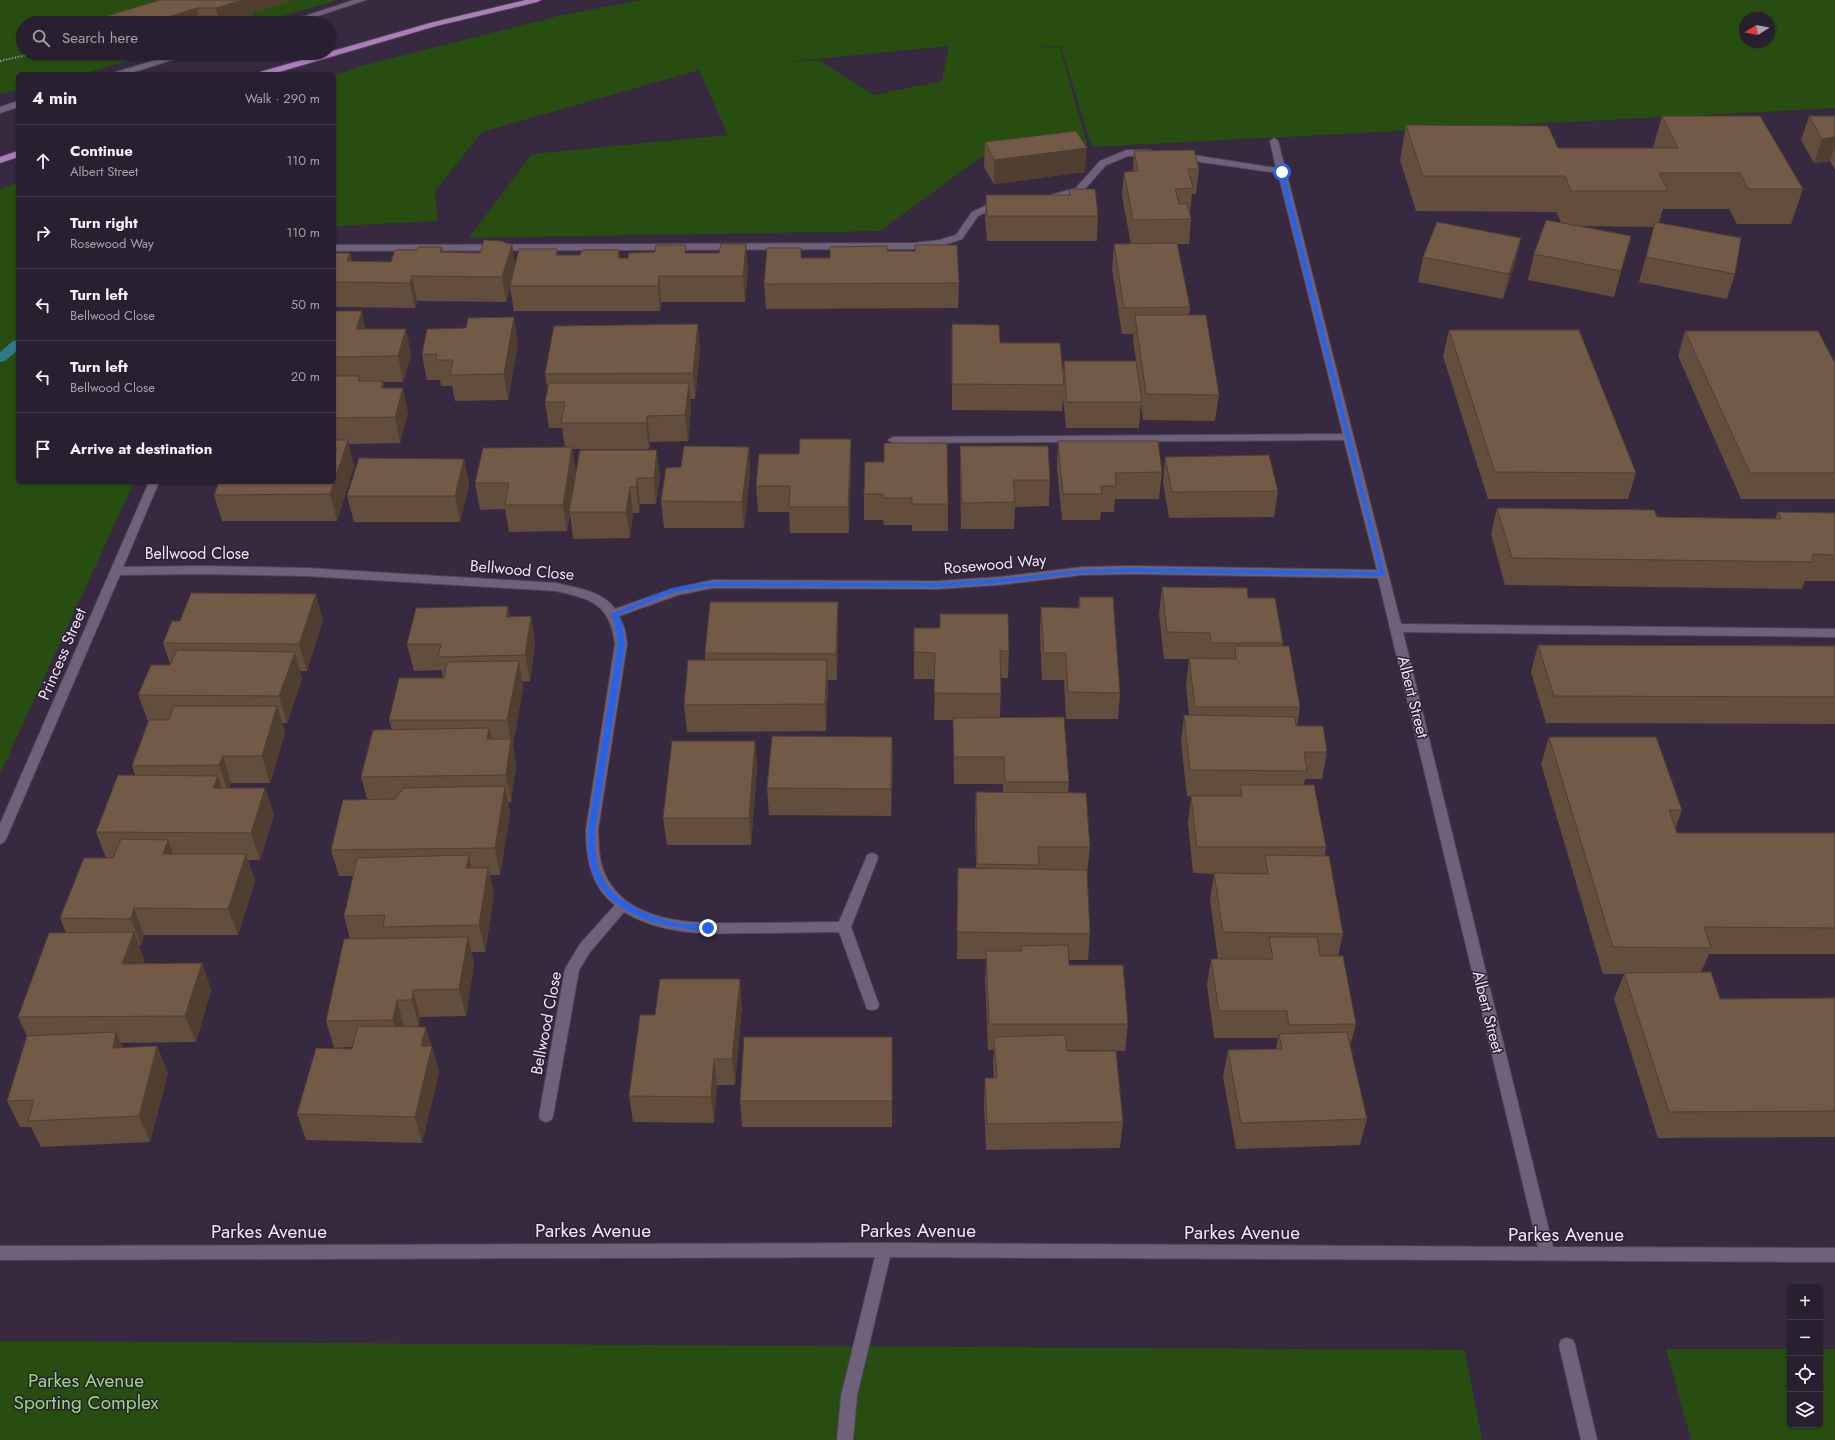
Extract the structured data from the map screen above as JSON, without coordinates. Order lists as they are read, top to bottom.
{
  "streets": {
    "street": [
      "Bellwood Close",
      "Rosewood Way",
      "Princess Street",
      "Albert Street",
      "Parkes Avenue"
    ]
  },
  "crossings": [
    ["Bellwood Close", "Rosewood Way"],
    ["Bellwood Close", "Princess Street"],
    ["Rosewood Way", "Albert Street"],
    ["Albert Street", "Parkes Avenue"]
  ],
  "parks": ["Parkes Avenue Sporting Complex"],
  "north": "left",
  "page": {
    "search": "Search here",
    "heading": ["4 min", "Walk · 290 m"],
    "list": [
      ["Continue", "Albert Street", "110 m"],
      ["Turn right", "Rosewood Way", "110 m"],
      ["Turn left", "Bellwood Close", "50 m"],
      ["Turn left", "Bellwood Close", "20 m"],
      "Arrive at destination"
    ],
    "map_buttons": ["+", "−"]
  }
}
